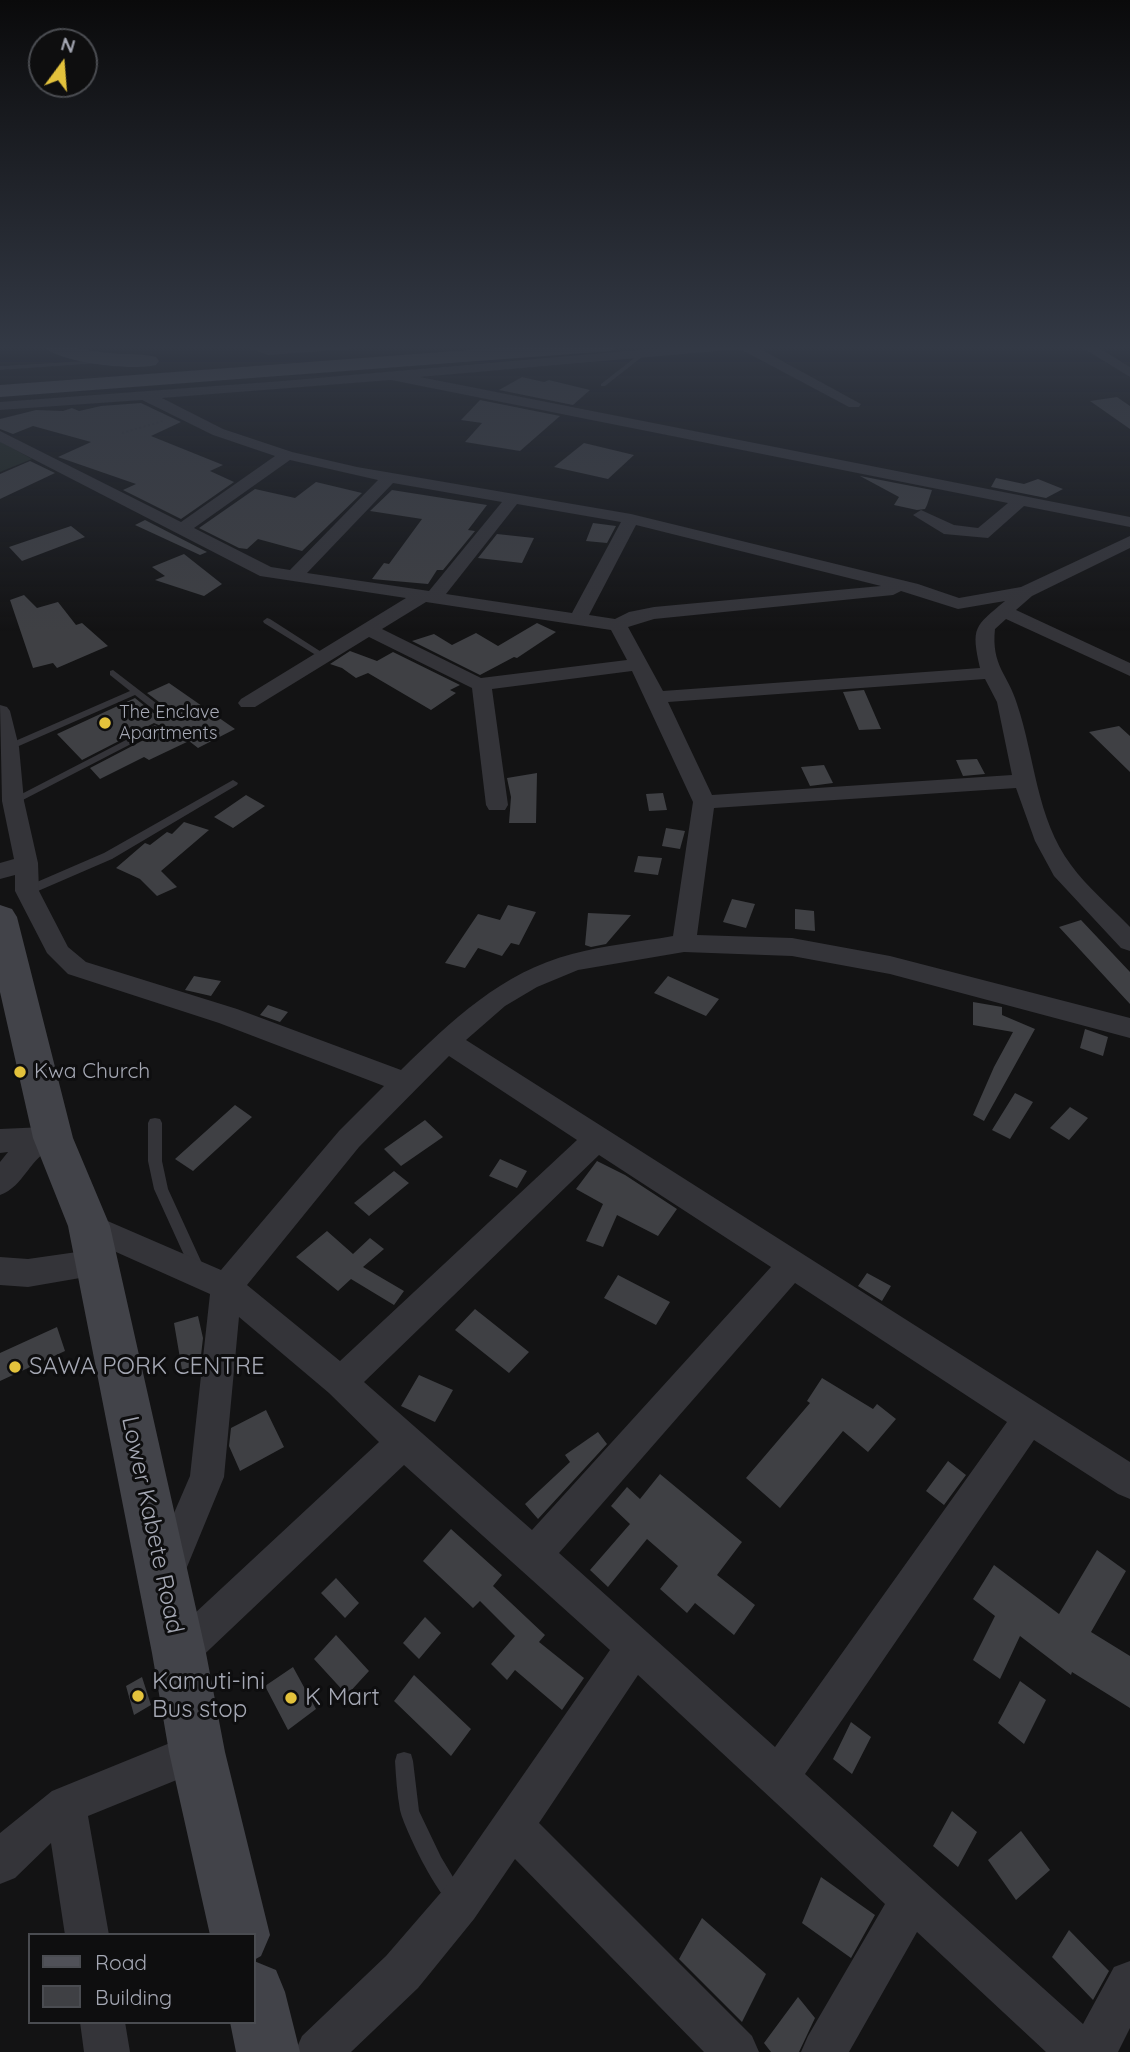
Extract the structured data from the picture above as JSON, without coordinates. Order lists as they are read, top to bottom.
{
  "streets": {
    "main road": ["Lower Kabete Road"]
  },
  "places": [
    "The Enclave Apartments",
    "Kwa Church",
    "SAWA PORK CENTRE",
    "Kamuti-ini Bus stop",
    "K Mart"
  ],
  "legend": ["Road", "Building"],
  "north": "top"
}
